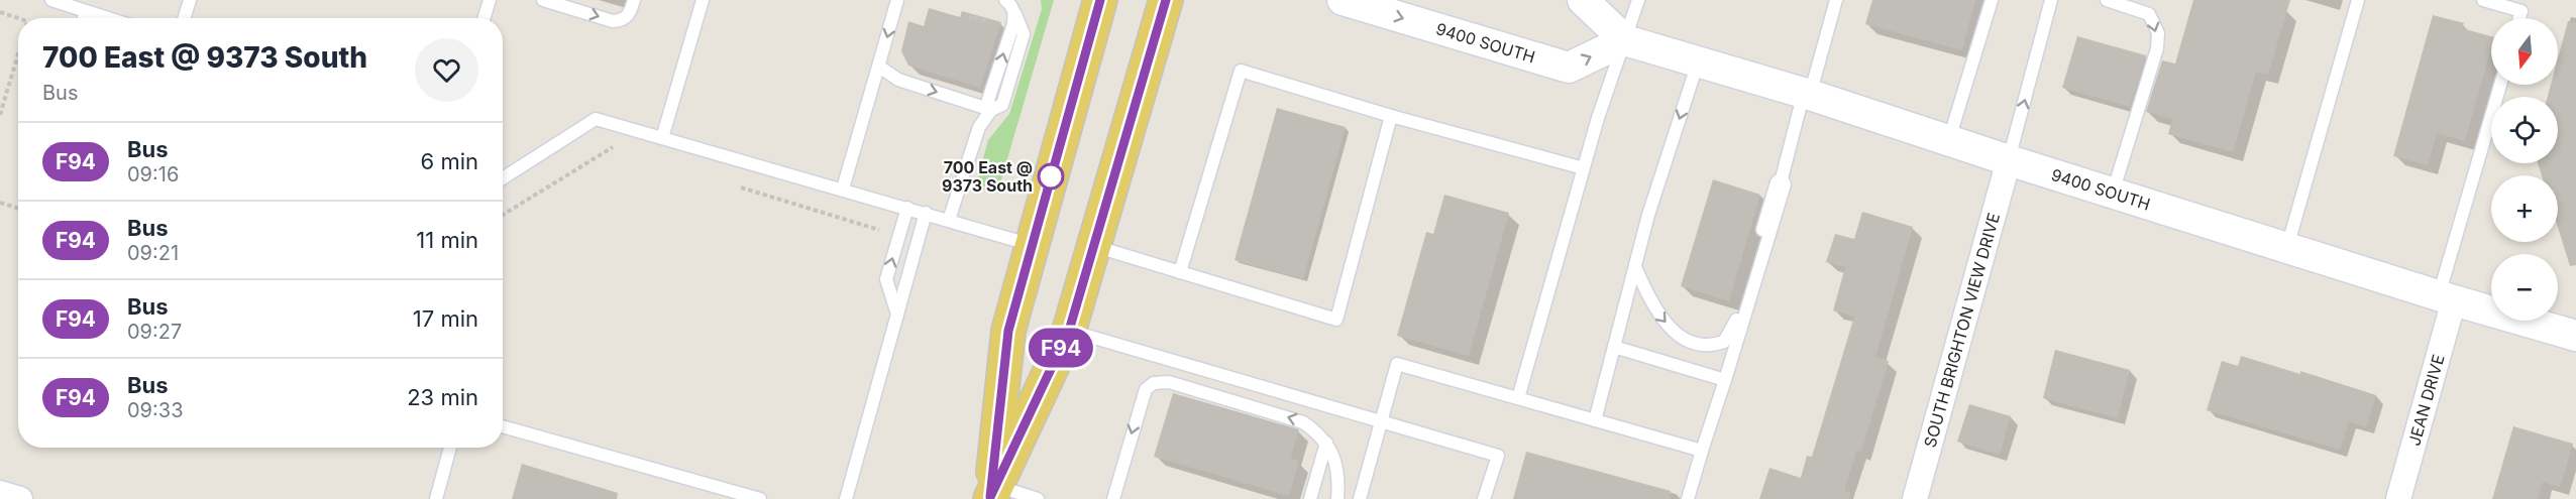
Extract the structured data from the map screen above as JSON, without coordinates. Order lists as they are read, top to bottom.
{
  "streets": {
    "street": ["9400 SOUTH", "SOUTH BRIGHTON VIEW DRIVE", "JEAN DRIVE"]
  },
  "crossings": [
    ["9400 SOUTH", "SOUTH BRIGHTON VIEW DRIVE"],
    ["9400 SOUTH", "JEAN DRIVE"]
  ],
  "places": ["700 East @ 9373 South"],
  "lines": ["bus line F94"],
  "north": "bottom",
  "page": {
    "on_map": "F94",
    "map_buttons": ["+", "−"],
    "heading": ["700 East @ 9373 South", "Bus"],
    "list": [
      {
        "mark": "F94",
        "name": "Bus",
        "note": "09:16",
        "value": "6 min"
      },
      {
        "mark": "F94",
        "name": "Bus",
        "note": "09:21",
        "value": "11 min"
      },
      {
        "mark": "F94",
        "name": "Bus",
        "note": "09:27",
        "value": "17 min"
      },
      {
        "mark": "F94",
        "name": "Bus",
        "note": "09:33",
        "value": "23 min"
      }
    ]
  }
}
